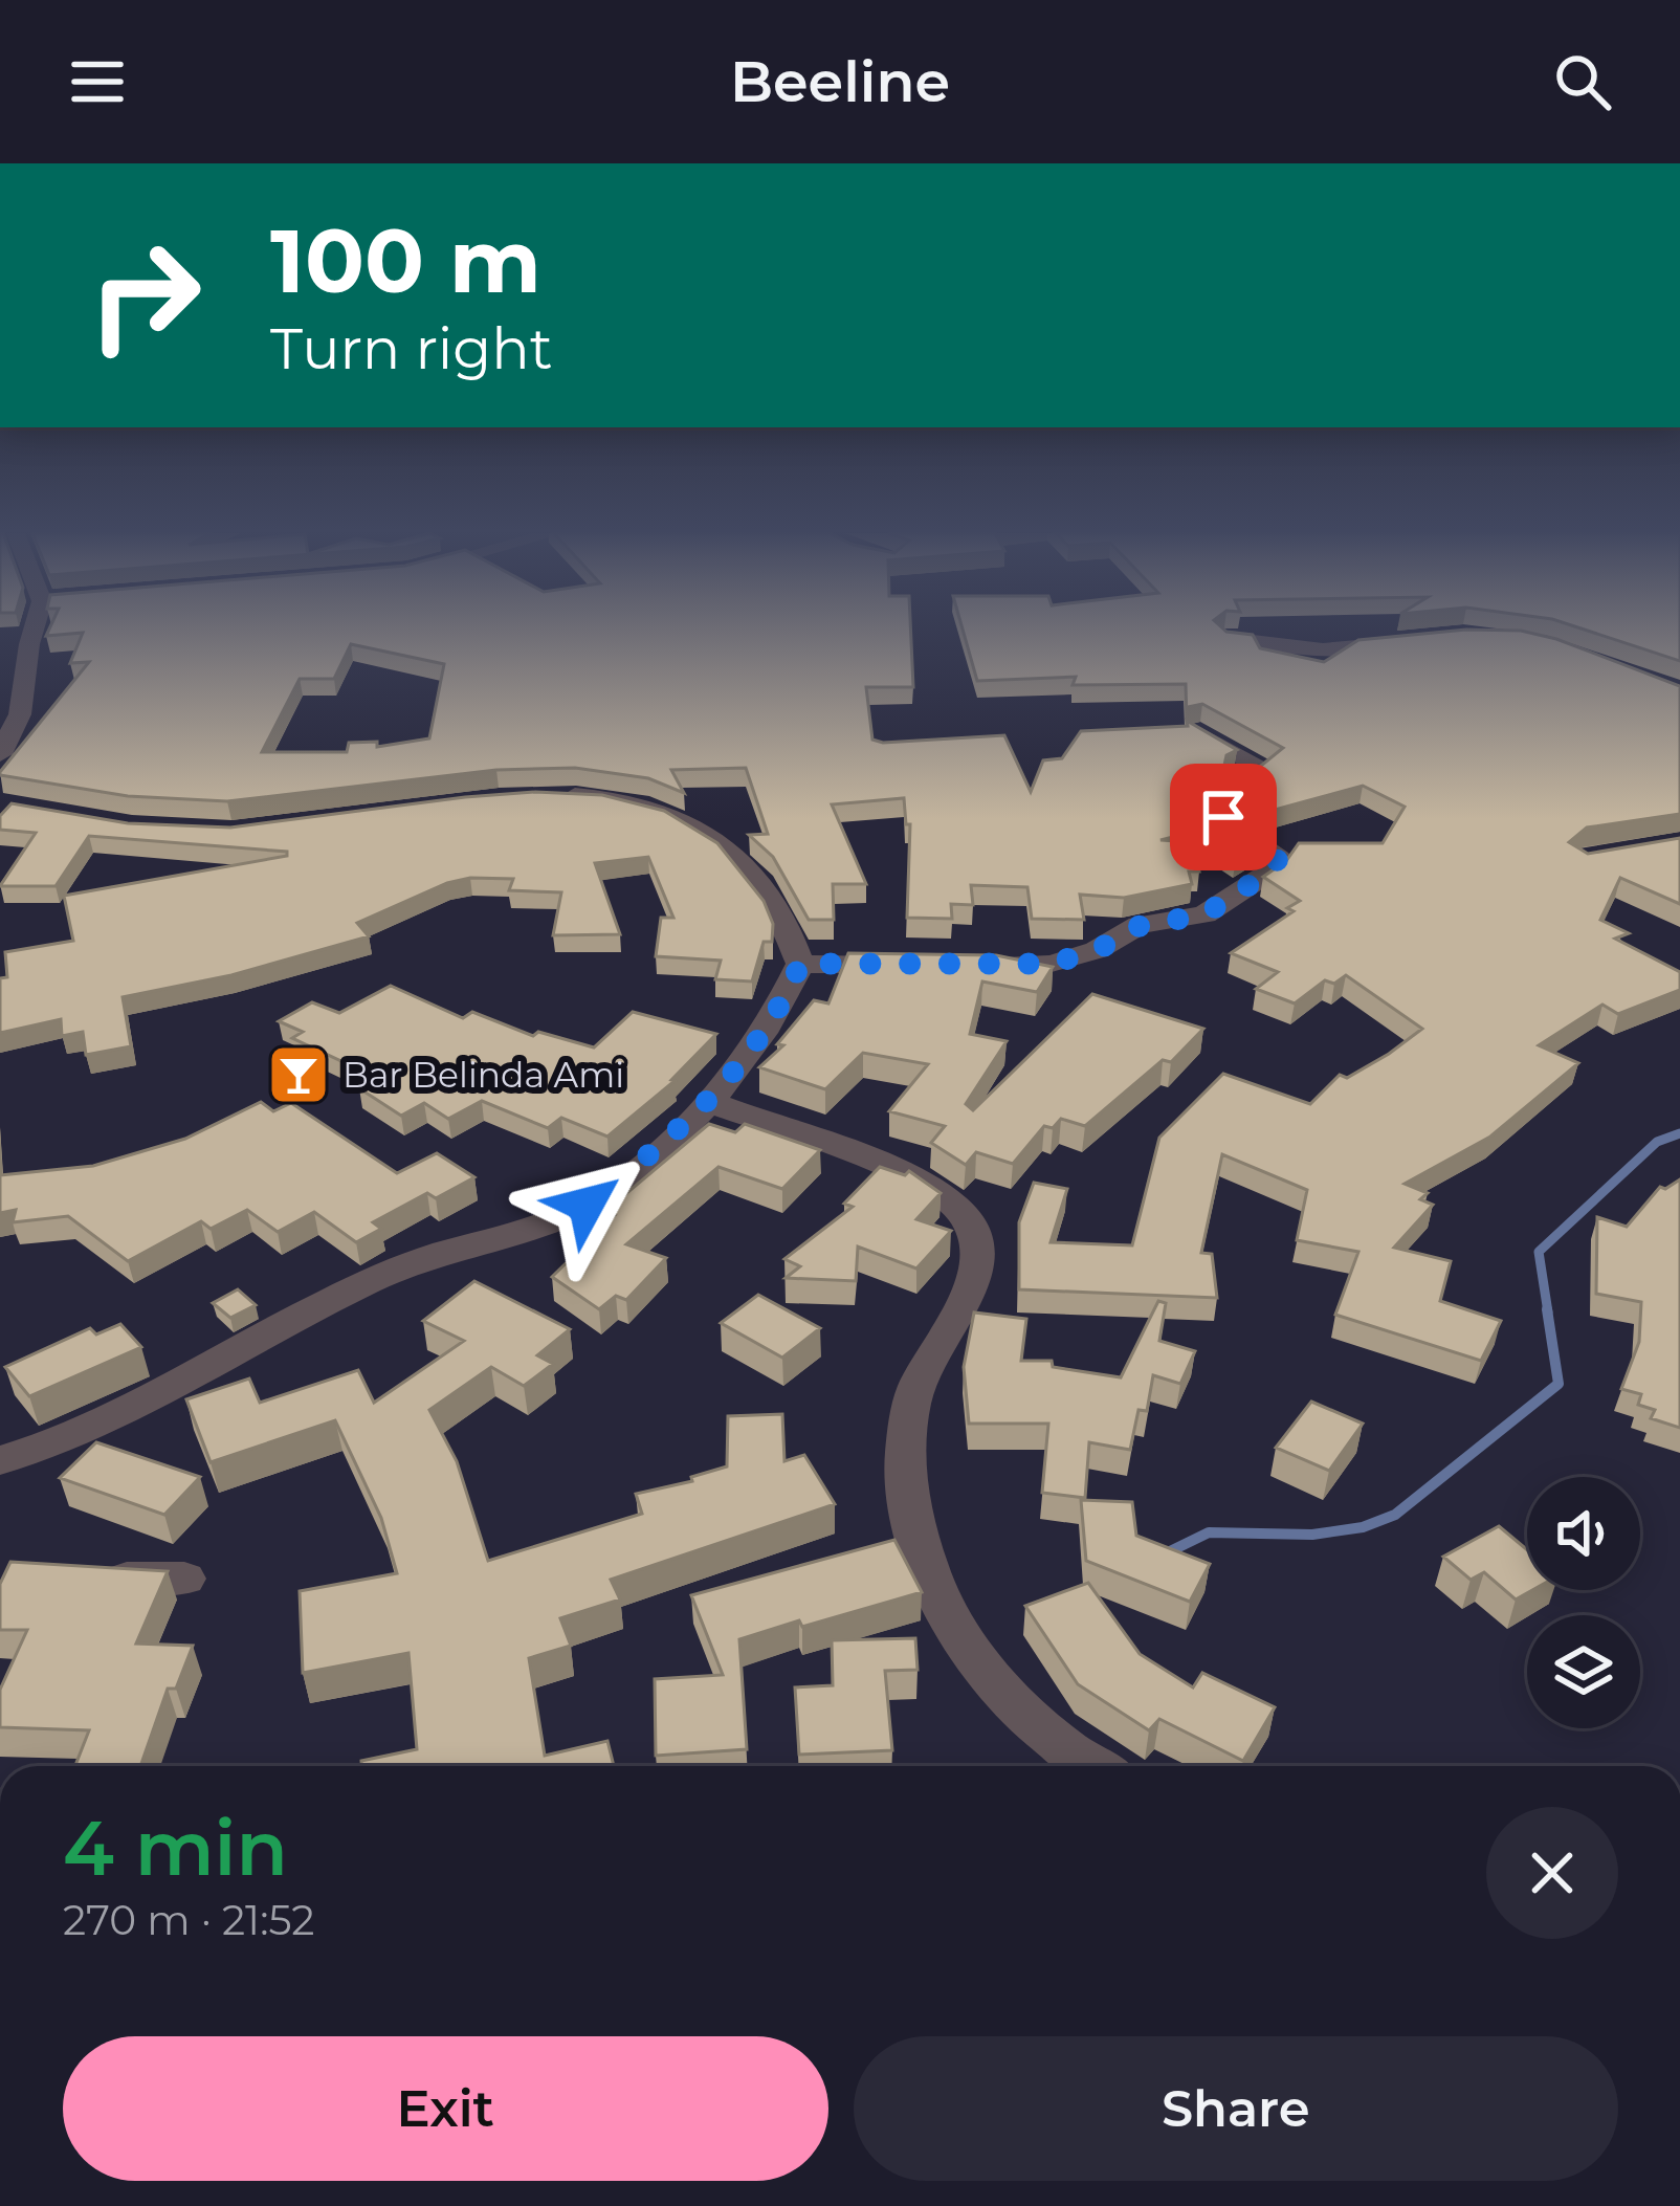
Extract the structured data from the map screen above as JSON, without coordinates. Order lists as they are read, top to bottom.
{
  "places": {
    "bar": ["Bar Belinda Ami"]
  },
  "page": {
    "header": "Beeline",
    "turn": ["100 m", "Turn right"],
    "heading": ["4 min", "270 m · 21:52"],
    "buttons": ["Exit", "Share"]
  }
}
